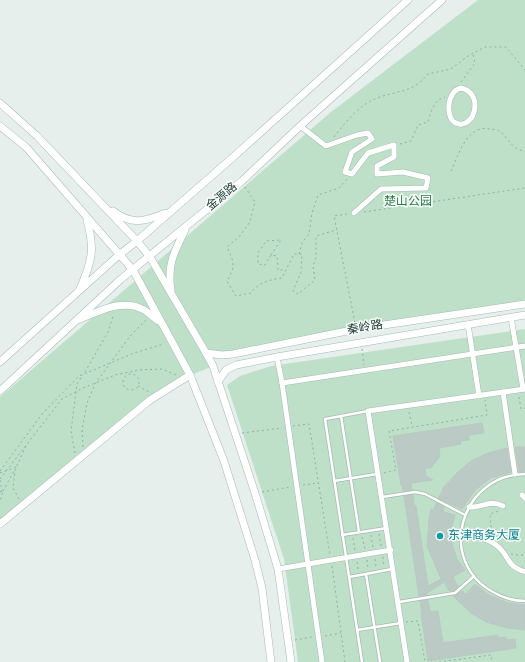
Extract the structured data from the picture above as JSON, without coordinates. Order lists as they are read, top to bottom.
{
  "streets": {
    "main road": ["金源路", "秦岭路"]
  },
  "parks": ["楚山公园"],
  "places": ["东津商务大厦"]
}
